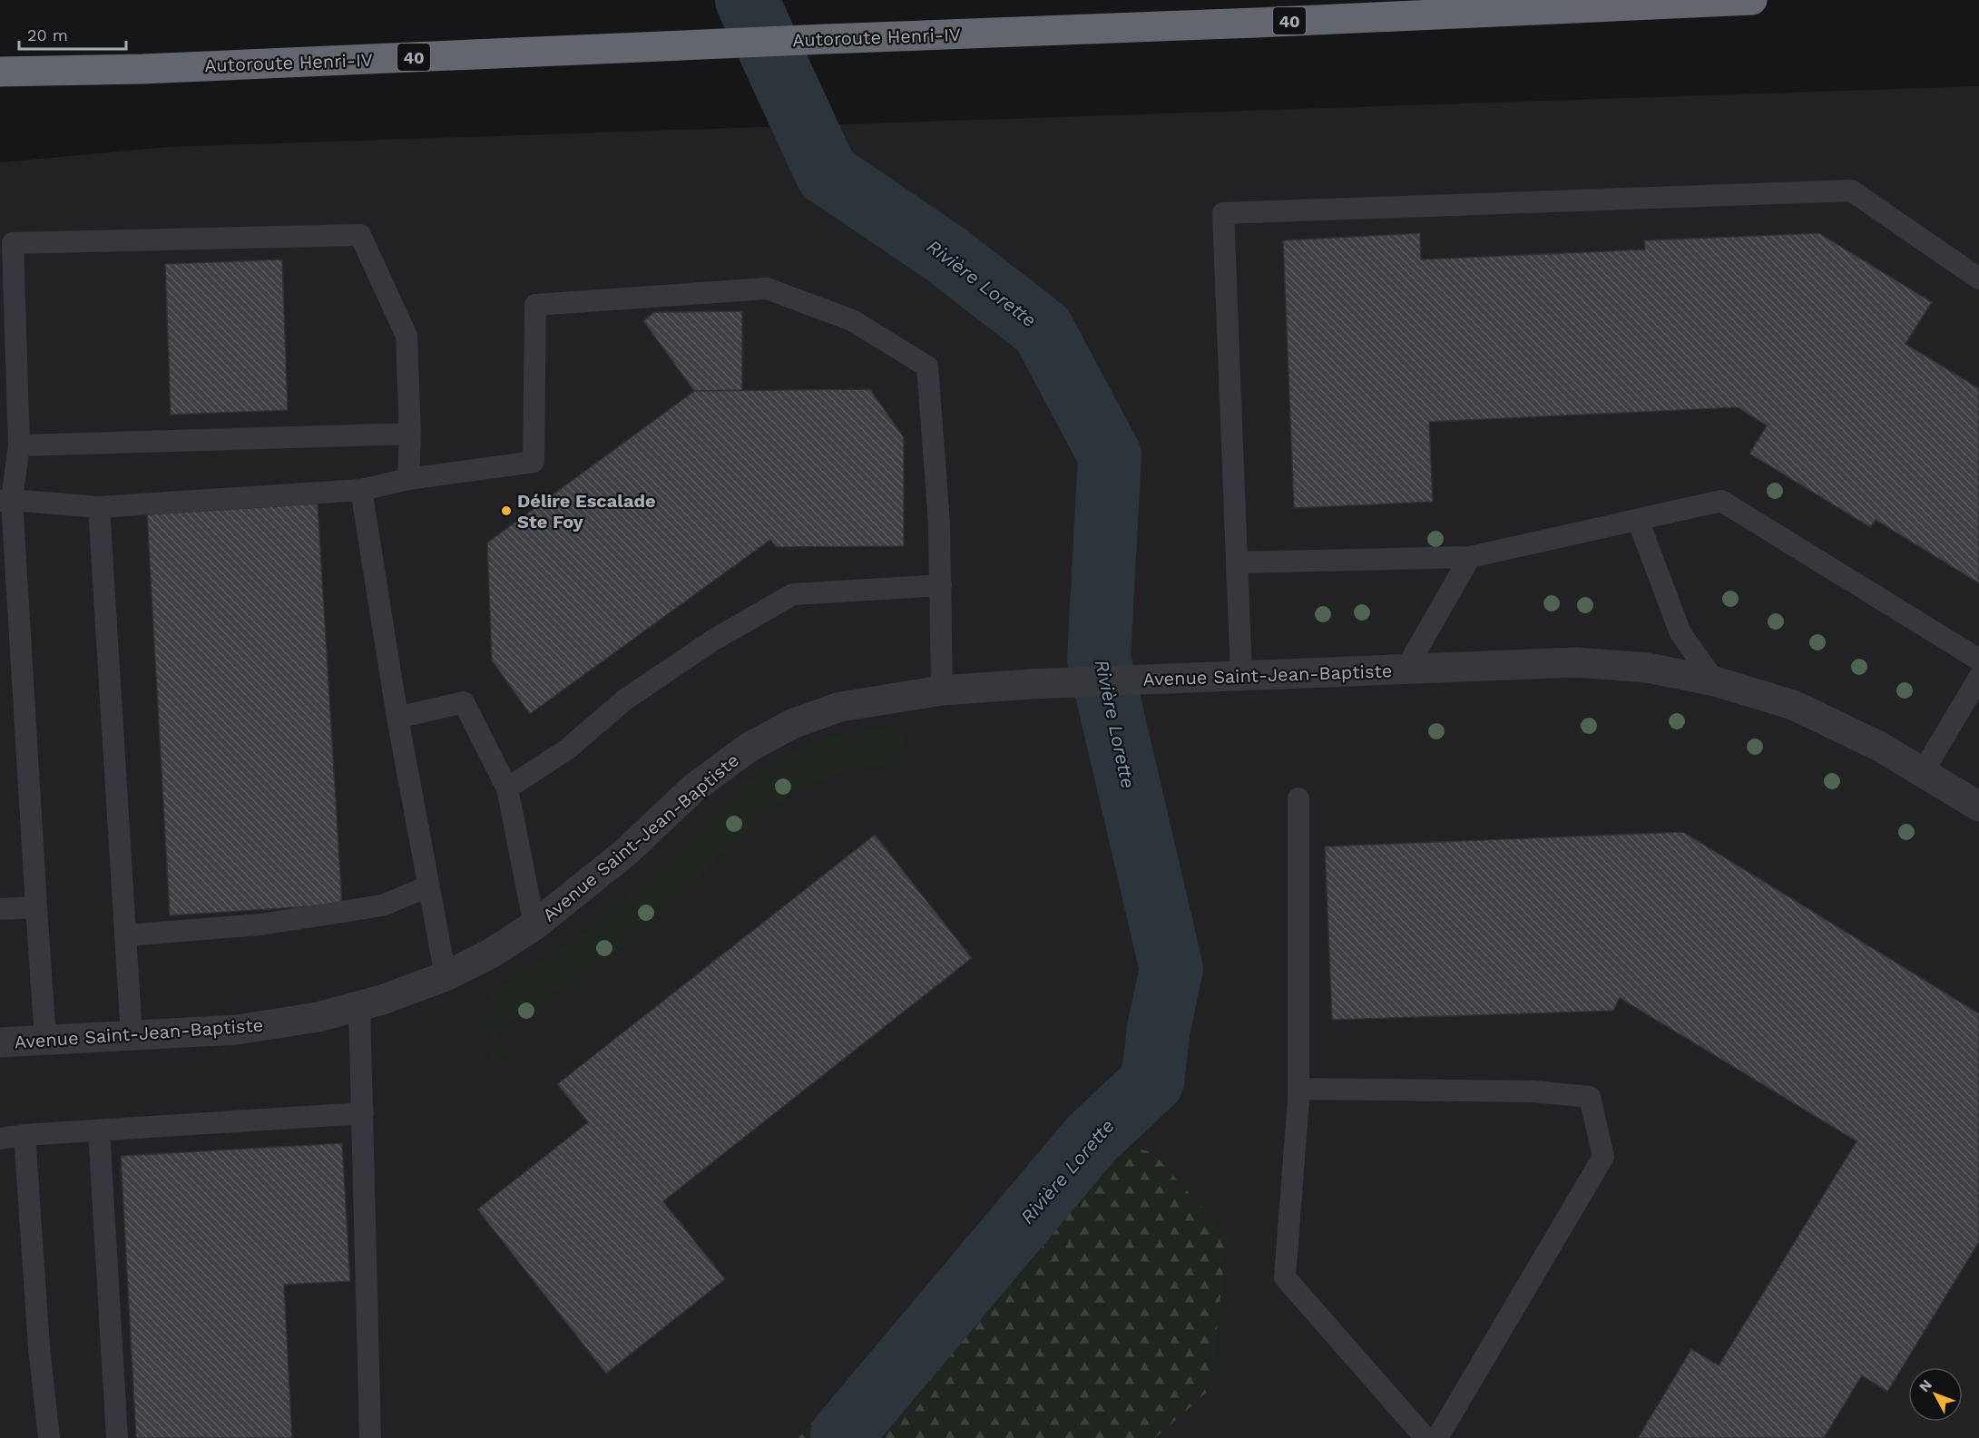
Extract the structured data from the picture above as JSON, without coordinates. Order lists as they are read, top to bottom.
{
  "streets": {
    "highway": ["40", "Autoroute Henri-IV"],
    "street": ["Avenue Saint-Jean-Baptiste"]
  },
  "water": ["Rivière Lorette"],
  "places": ["Délire Escalade Ste Foy"],
  "scale_bar": "20 m",
  "north": "top left"
}
